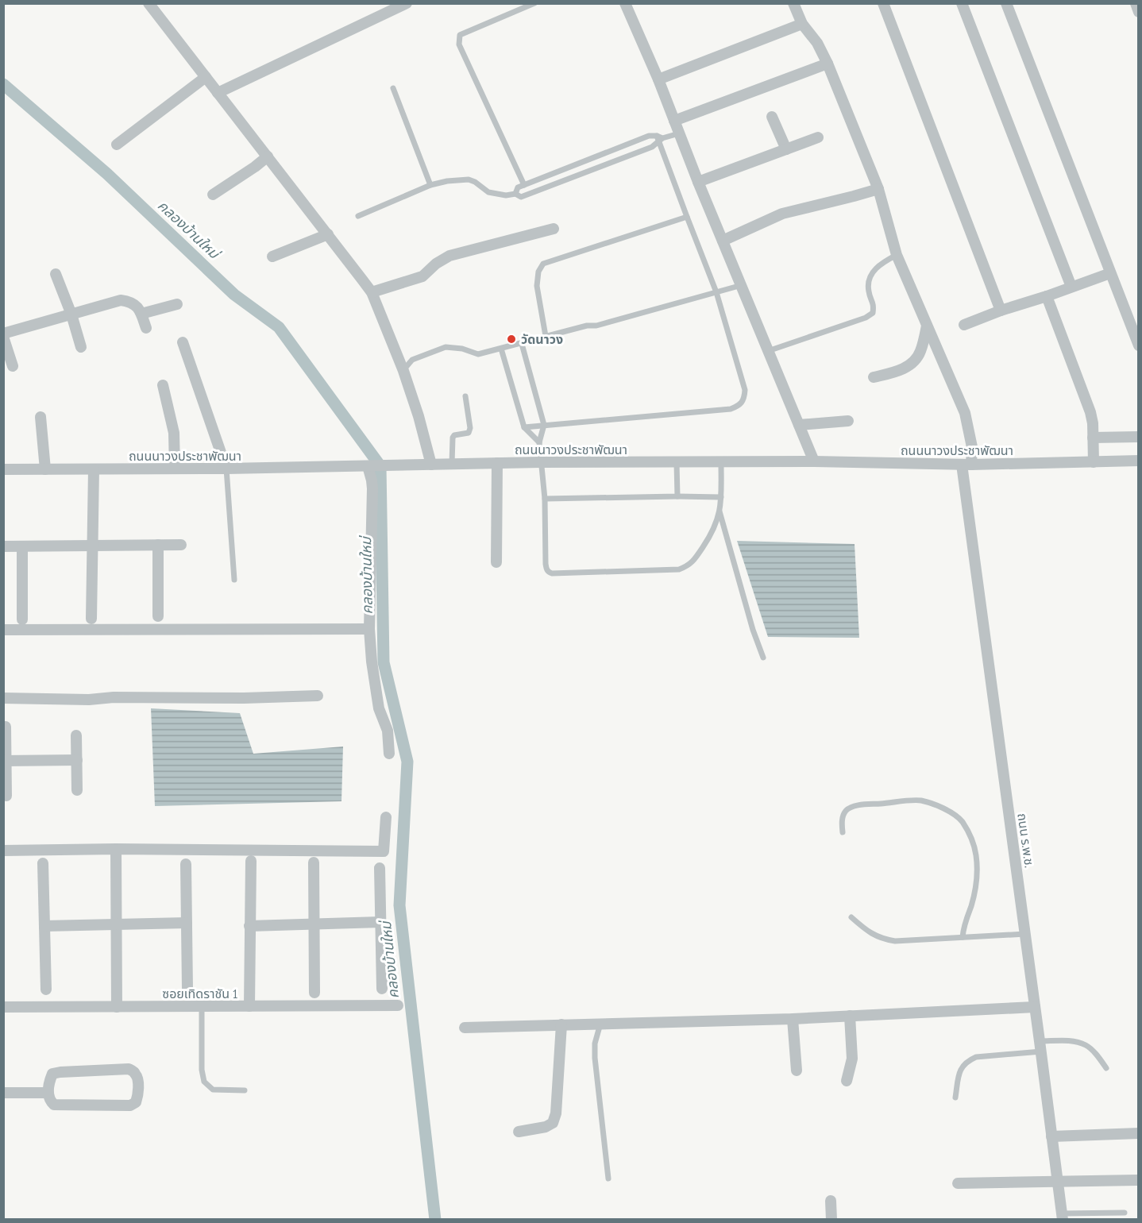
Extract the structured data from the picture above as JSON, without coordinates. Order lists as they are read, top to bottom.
{
  "streets": {
    "street": ["ถนนนาวงประชาพัฒนา", "ถนน ร.พ.ช.", "ซอยเทิดราชัน 1"]
  },
  "crossings": [
    ["ถนนนาวงประชาพัฒนา", "ถนน ร.พ.ช."]
  ],
  "water": ["คลองบ้านใหม่"],
  "places": ["วัดนาวง"]
}
